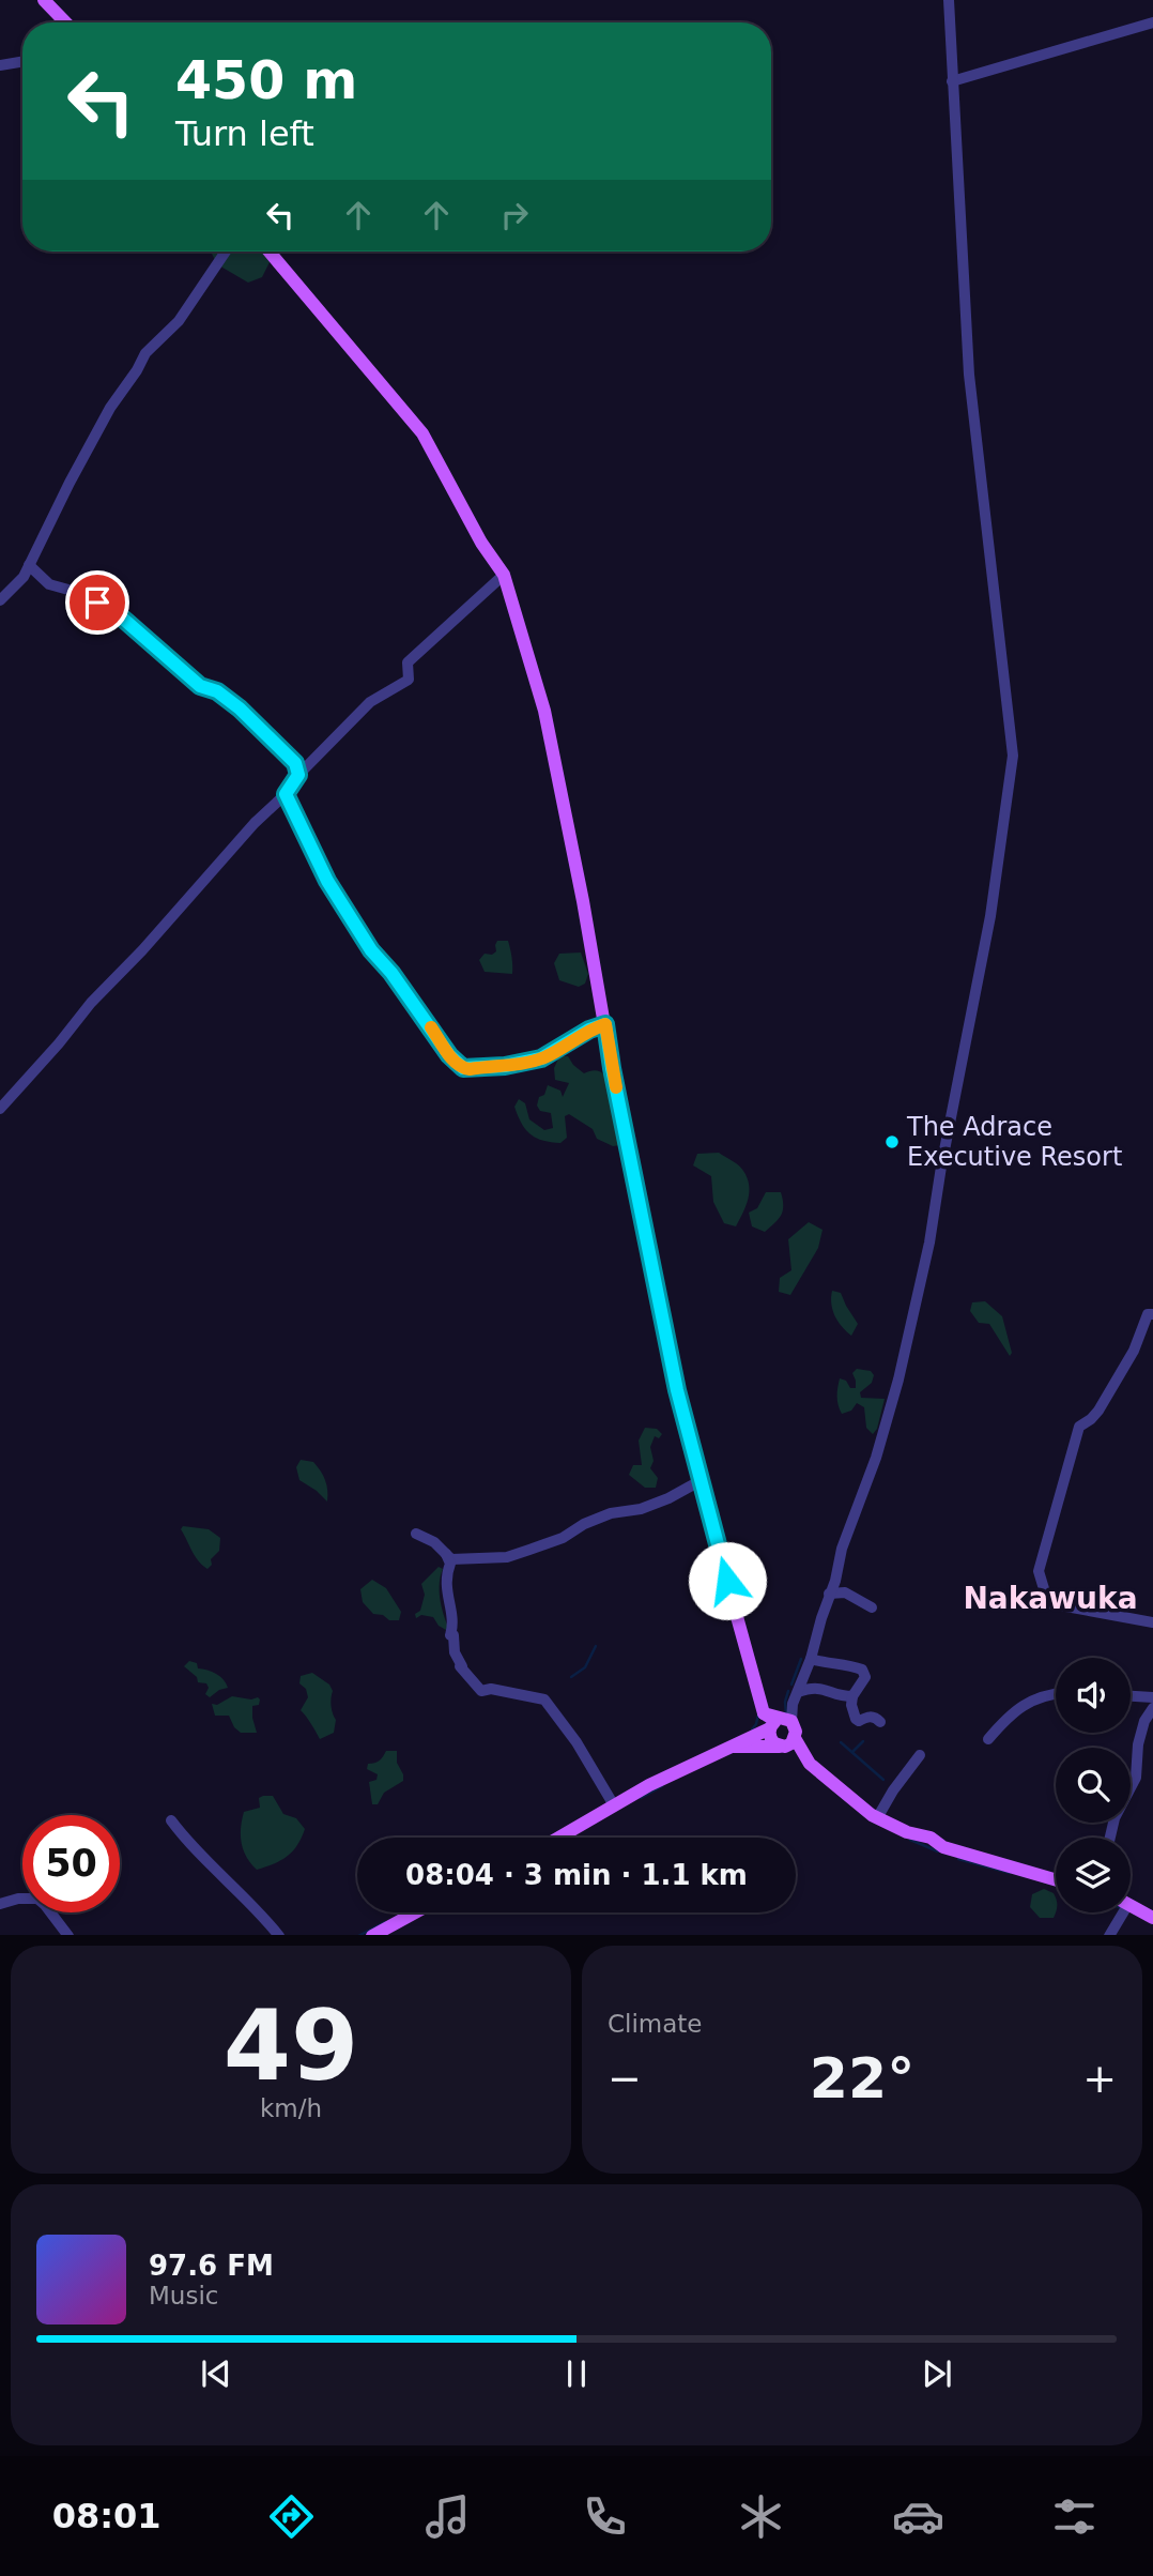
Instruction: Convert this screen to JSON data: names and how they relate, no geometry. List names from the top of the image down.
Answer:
{
  "districts": ["Nakawuka"],
  "places": ["The Adrace Executive Resort"],
  "page": {
    "turn": ["450 m", "Turn left"],
    "limit": "50",
    "trip": "08:04 · 3 min · 1.1 km",
    "tile": [
      ["49", "km/h"],
      "Climate"
    ],
    "heat": ["−", "22°", "+"],
    "song": ["97.6 FM", "Music"],
    "tabs": "08:01"
  }
}
